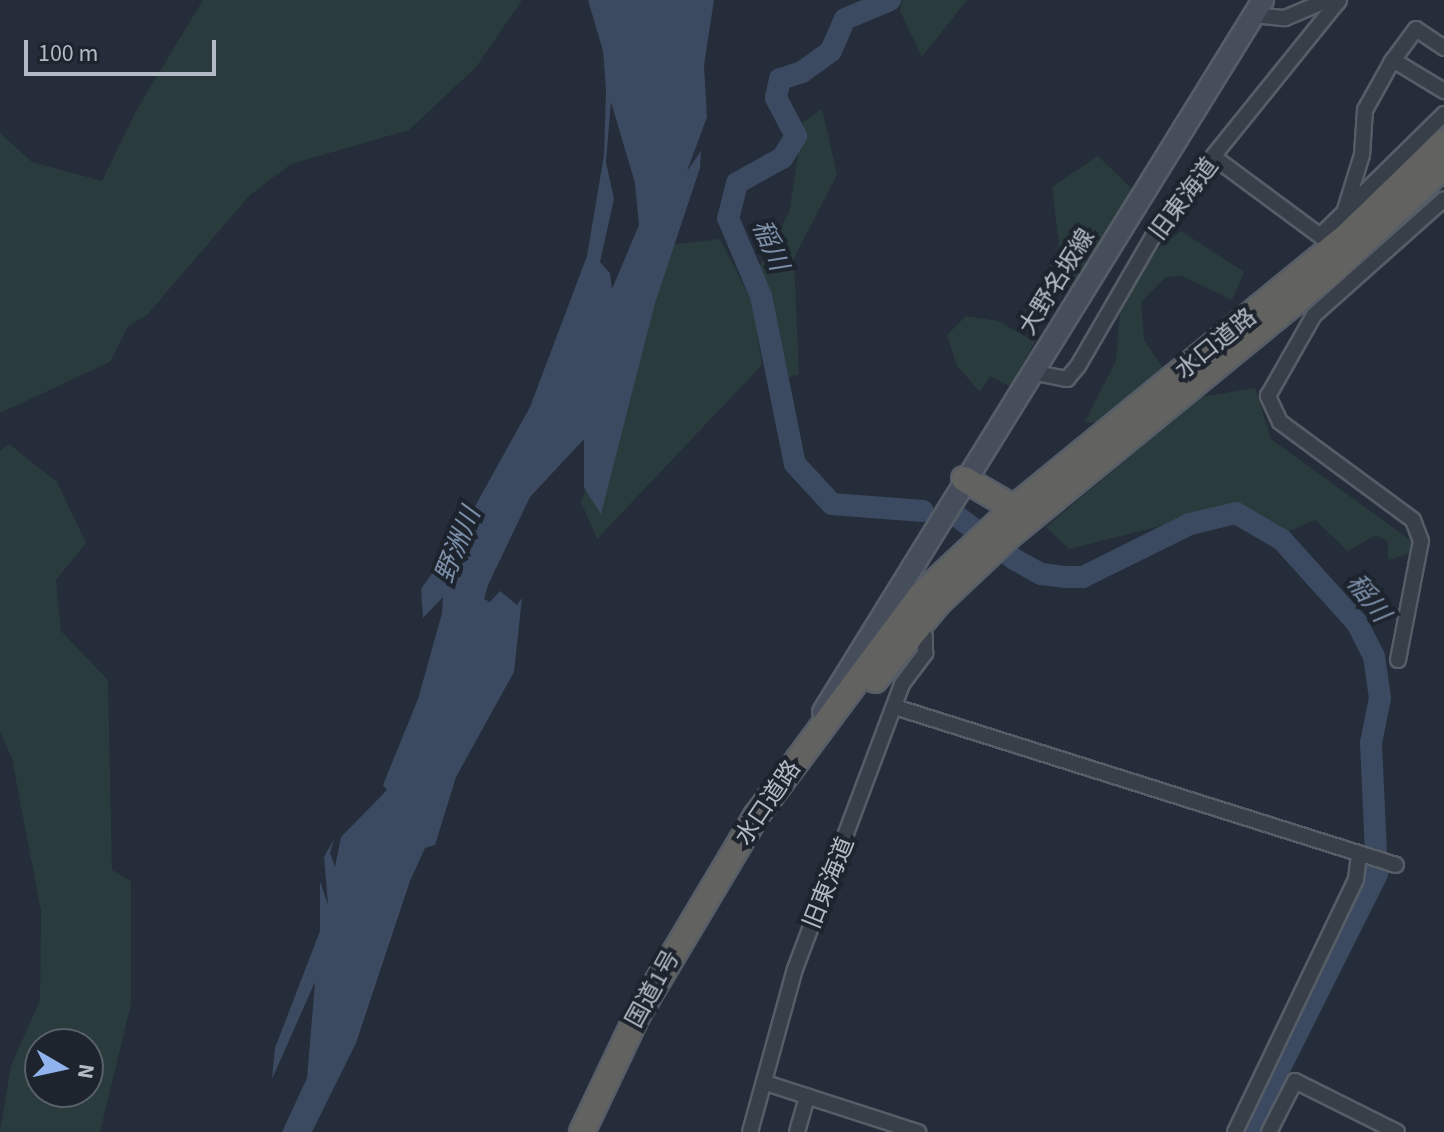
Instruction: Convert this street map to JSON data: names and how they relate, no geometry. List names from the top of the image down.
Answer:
{
  "streets": {
    "highway": ["水口道路", "国道1号"],
    "main road": ["大野名坂線"],
    "street": ["旧東海道"]
  },
  "crossings": [
    ["旧東海道", "大野名坂線"],
    ["旧東海道", "水口道路"],
    ["大野名坂線", "水口道路"],
    ["水口道路", "国道1号"]
  ],
  "water": ["稲川", "野洲川"],
  "scale_bar": "100 m",
  "north": "right"
}
